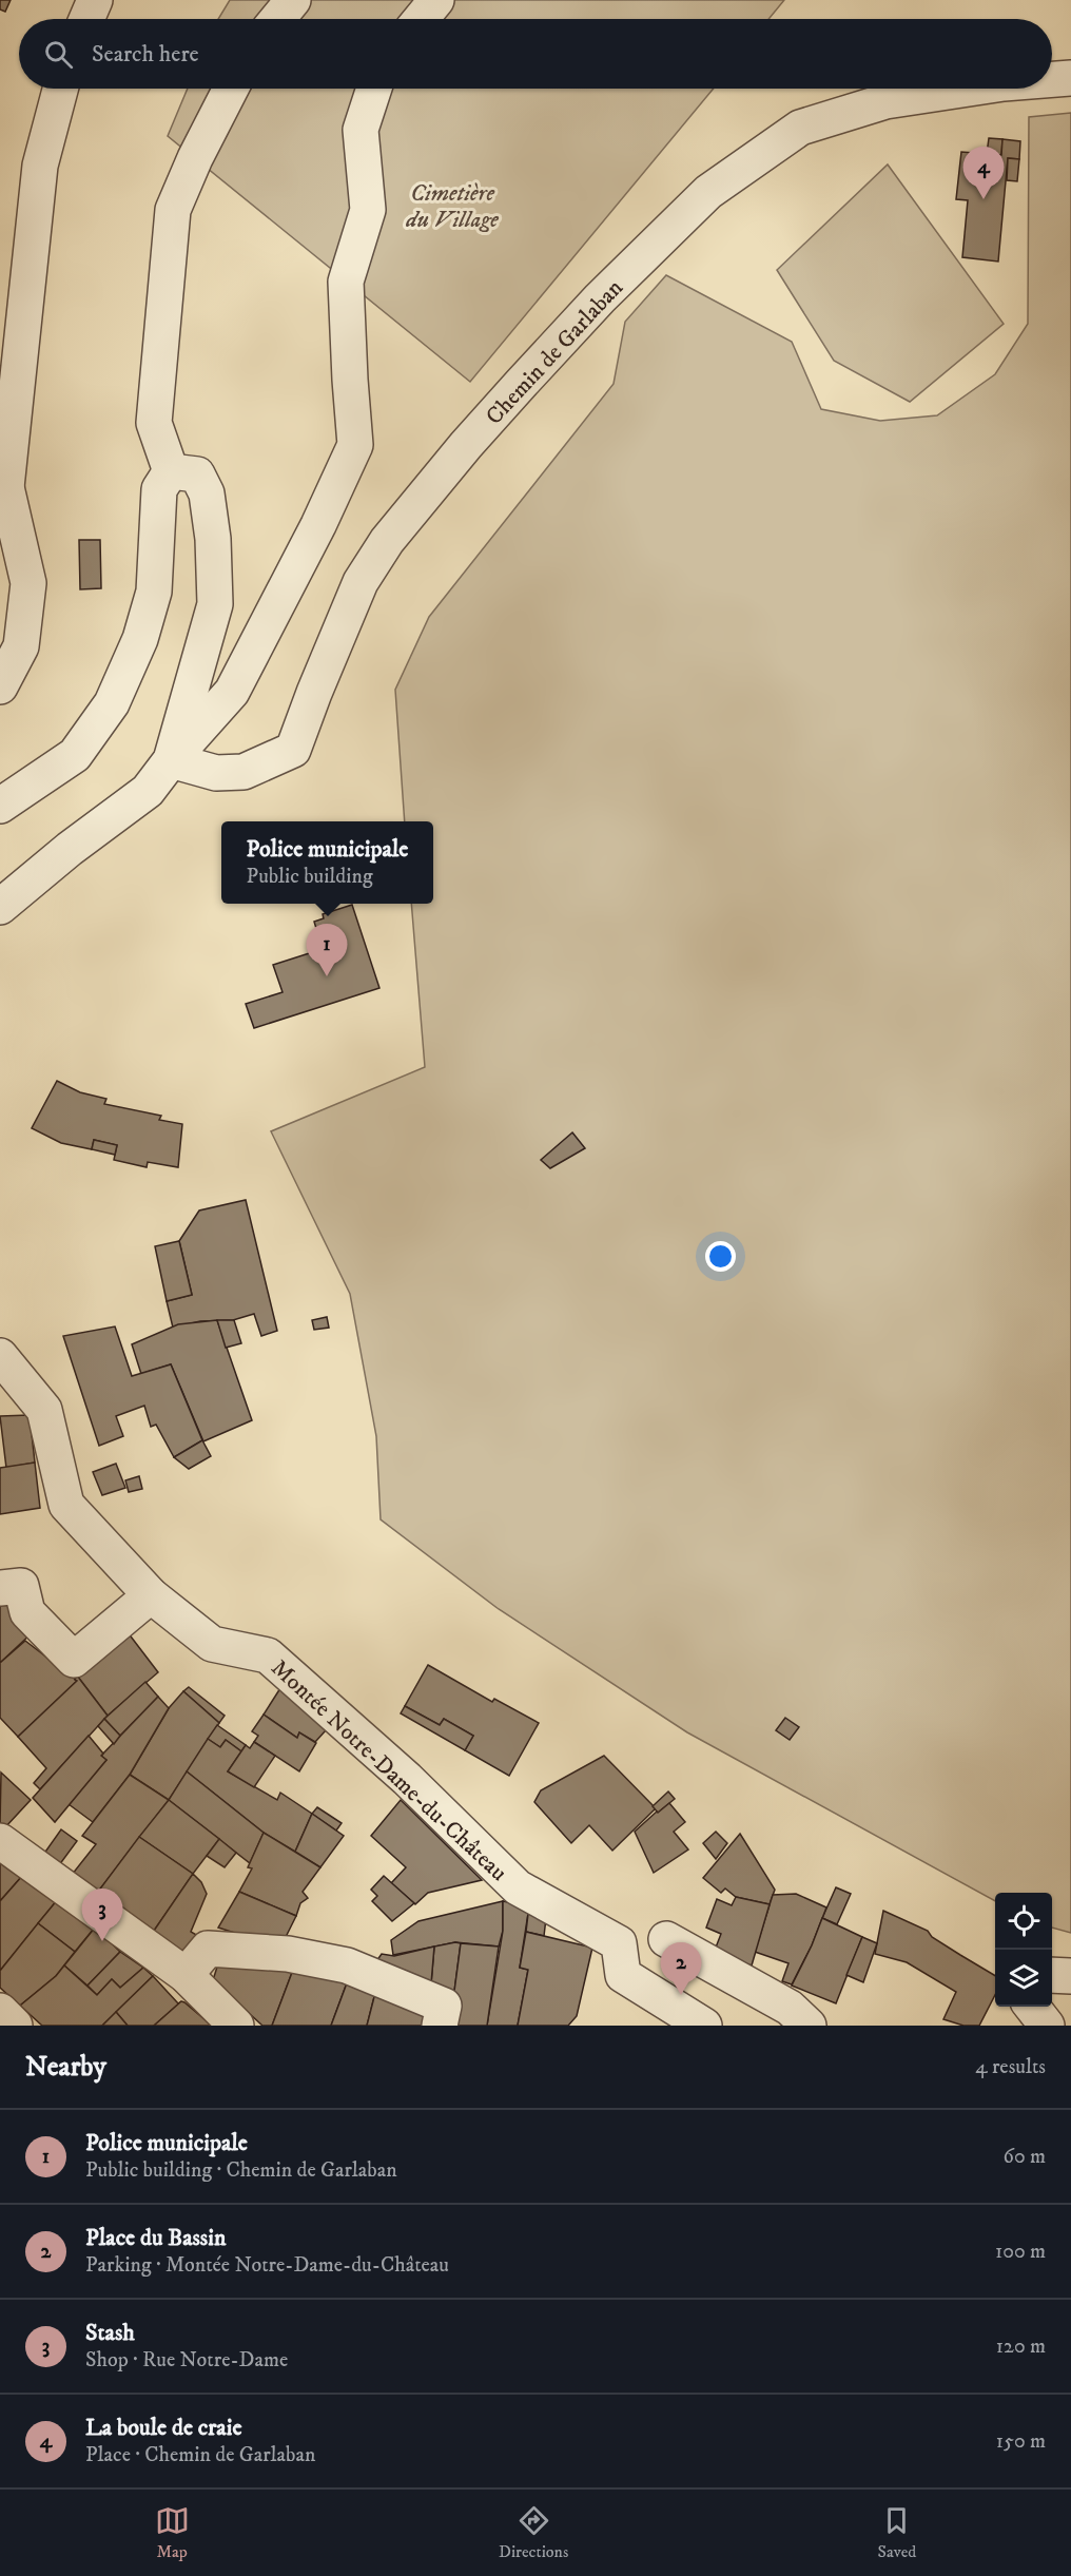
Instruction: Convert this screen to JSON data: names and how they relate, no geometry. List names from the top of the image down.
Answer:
{
  "streets": {
    "street": ["Chemin de Garlaban", "Montée Notre-Dame-du-Château"]
  },
  "parks": ["Cimetière du Village"],
  "page": {
    "search": "Search here",
    "pins": [
      "4",
      "1",
      "3",
      "2"
    ],
    "popup": ["Police municipale", "Public building"],
    "heading": ["Nearby", "4 results"],
    "list": [
      {
        "mark": "1",
        "name": "Police municipale",
        "note": "Public building · Chemin de Garlaban",
        "value": "60 m"
      },
      {
        "mark": "2",
        "name": "Place du Bassin",
        "note": "Parking · Montée Notre-Dame-du-Château",
        "value": "100 m"
      },
      {
        "mark": "3",
        "name": "Stash",
        "note": "Shop · Rue Notre-Dame",
        "value": "120 m"
      },
      {
        "mark": "4",
        "name": "La boule de craie",
        "note": "Place · Chemin de Garlaban",
        "value": "150 m"
      }
    ],
    "nav": ["Map", "Directions", "Saved"]
  }
}
